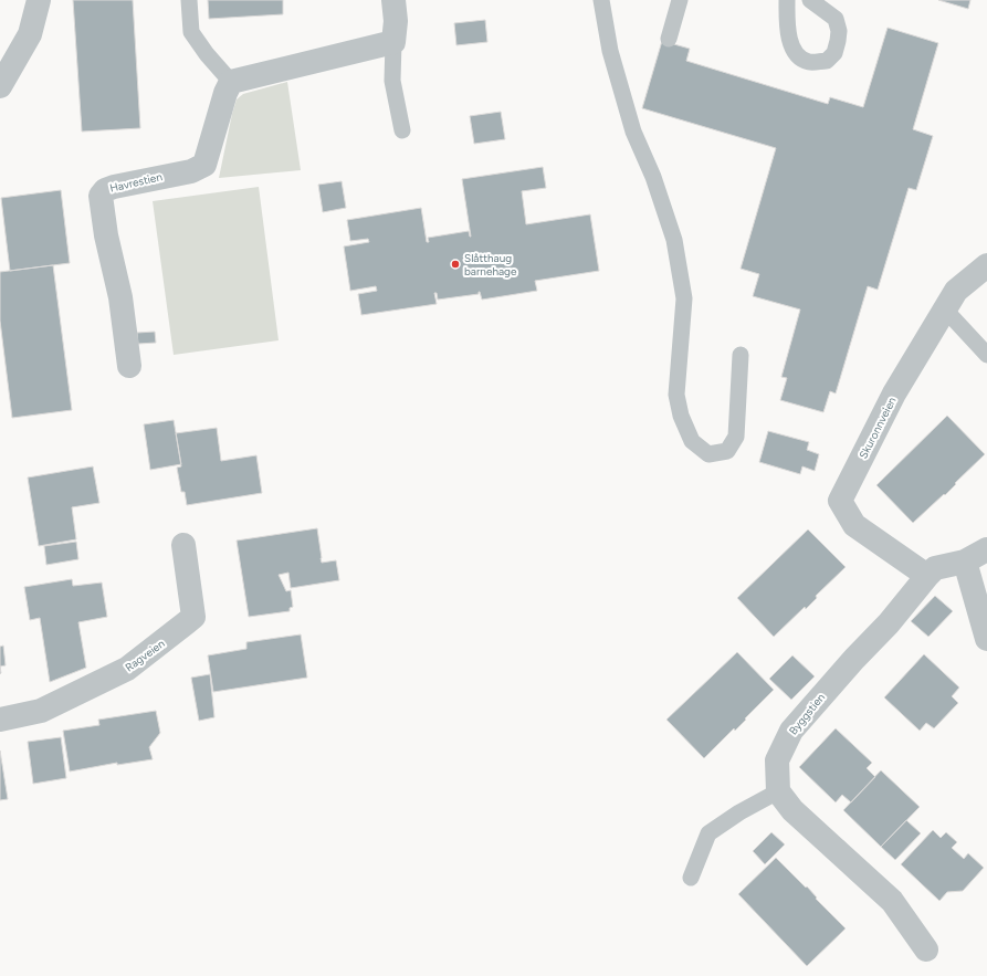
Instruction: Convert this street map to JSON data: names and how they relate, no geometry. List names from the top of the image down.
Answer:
{
  "streets": {
    "street": [
      "Havrestien",
      "Skuronnveien",
      "Ragveien",
      "Byggstien"
    ]
  },
  "crossings": [
    ["Skuronnveien", "Byggstien"]
  ],
  "places": ["Slåtthaug barnehage"]
}
